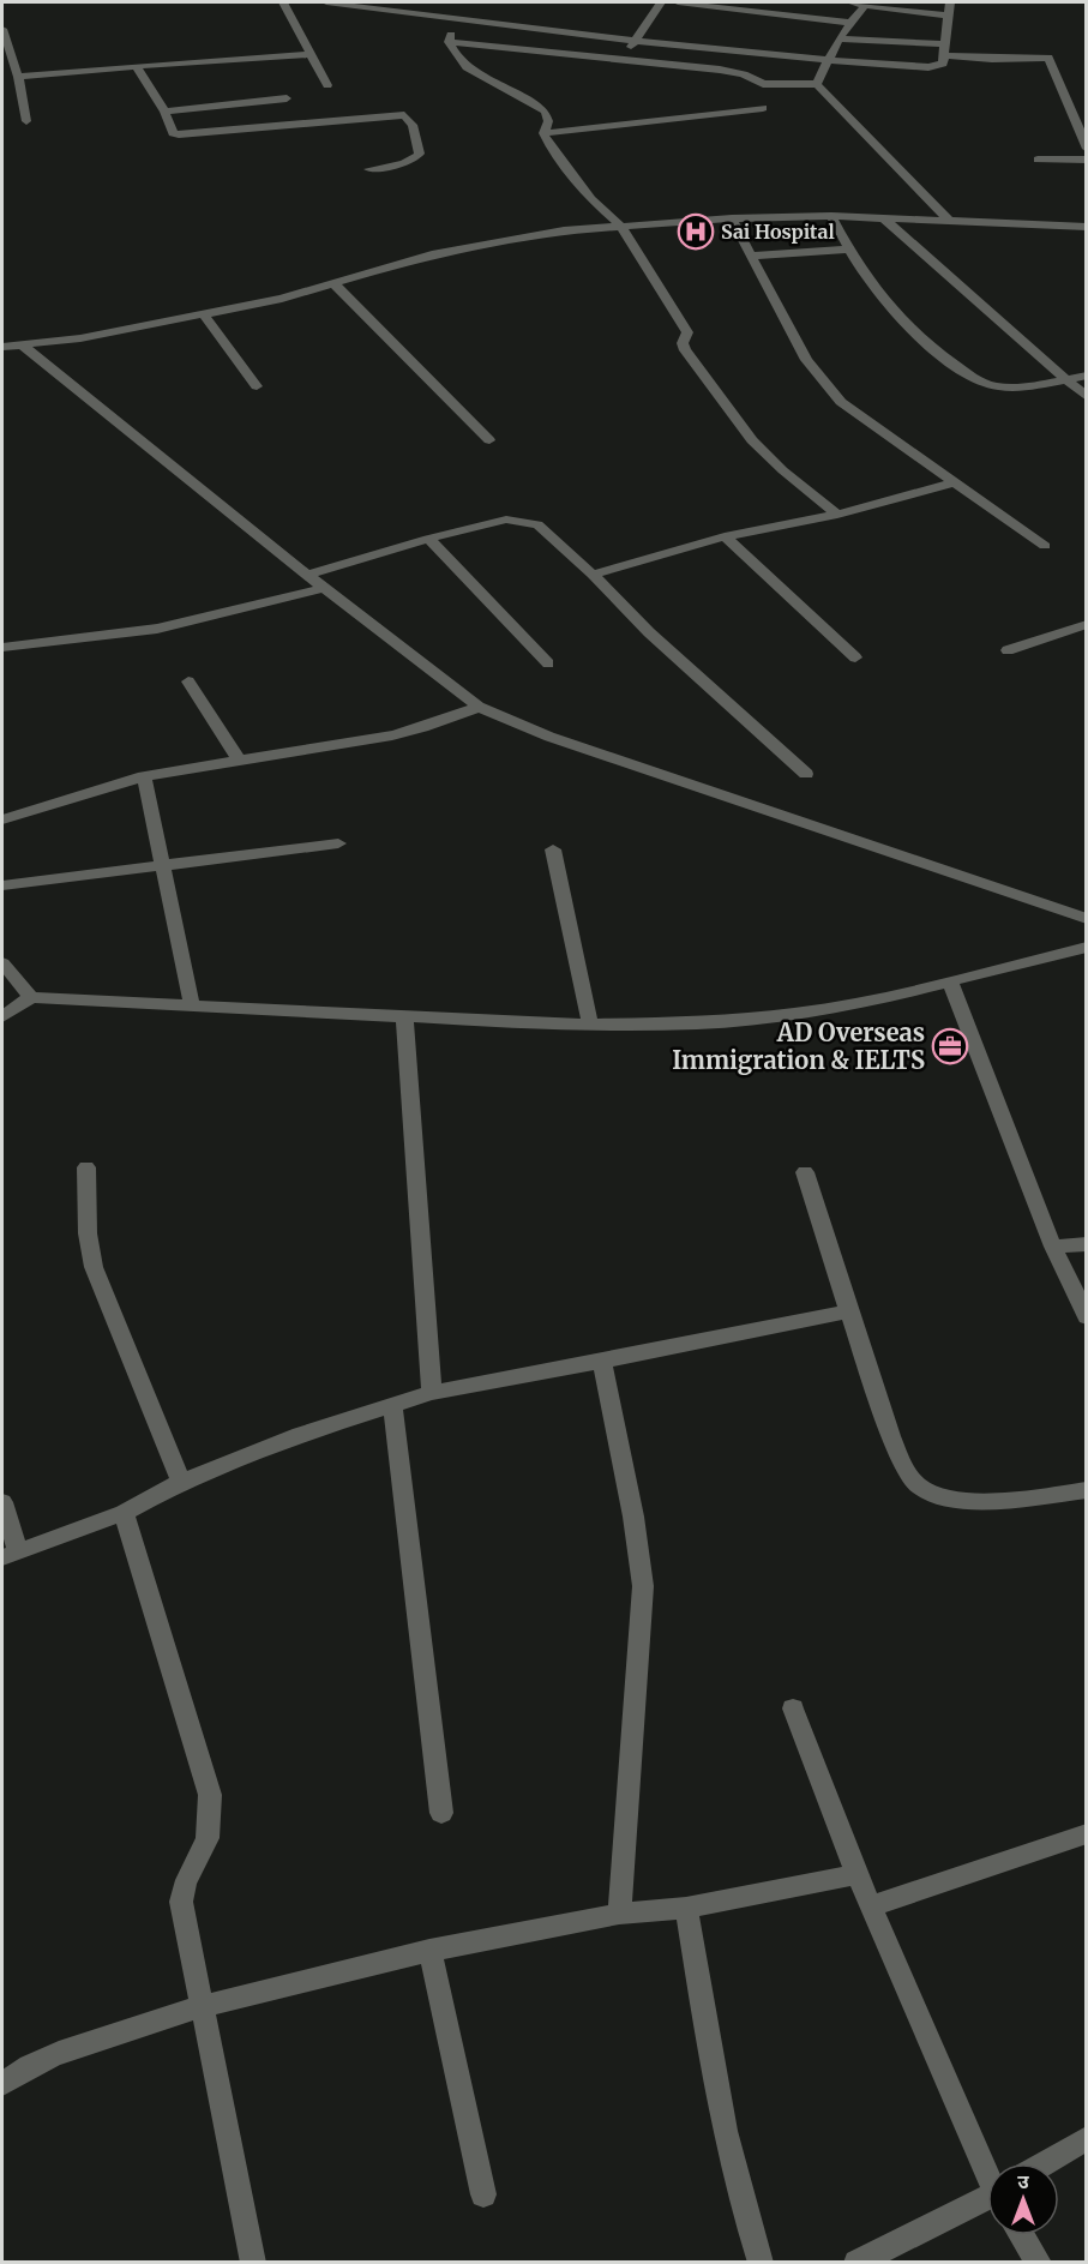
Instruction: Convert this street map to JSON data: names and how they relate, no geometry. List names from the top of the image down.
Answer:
{
  "places": {
    "hospital": ["Sai Hospital"],
    "office": ["AD Overseas Immigration & IELTS"]
  },
  "north": "top"
}
